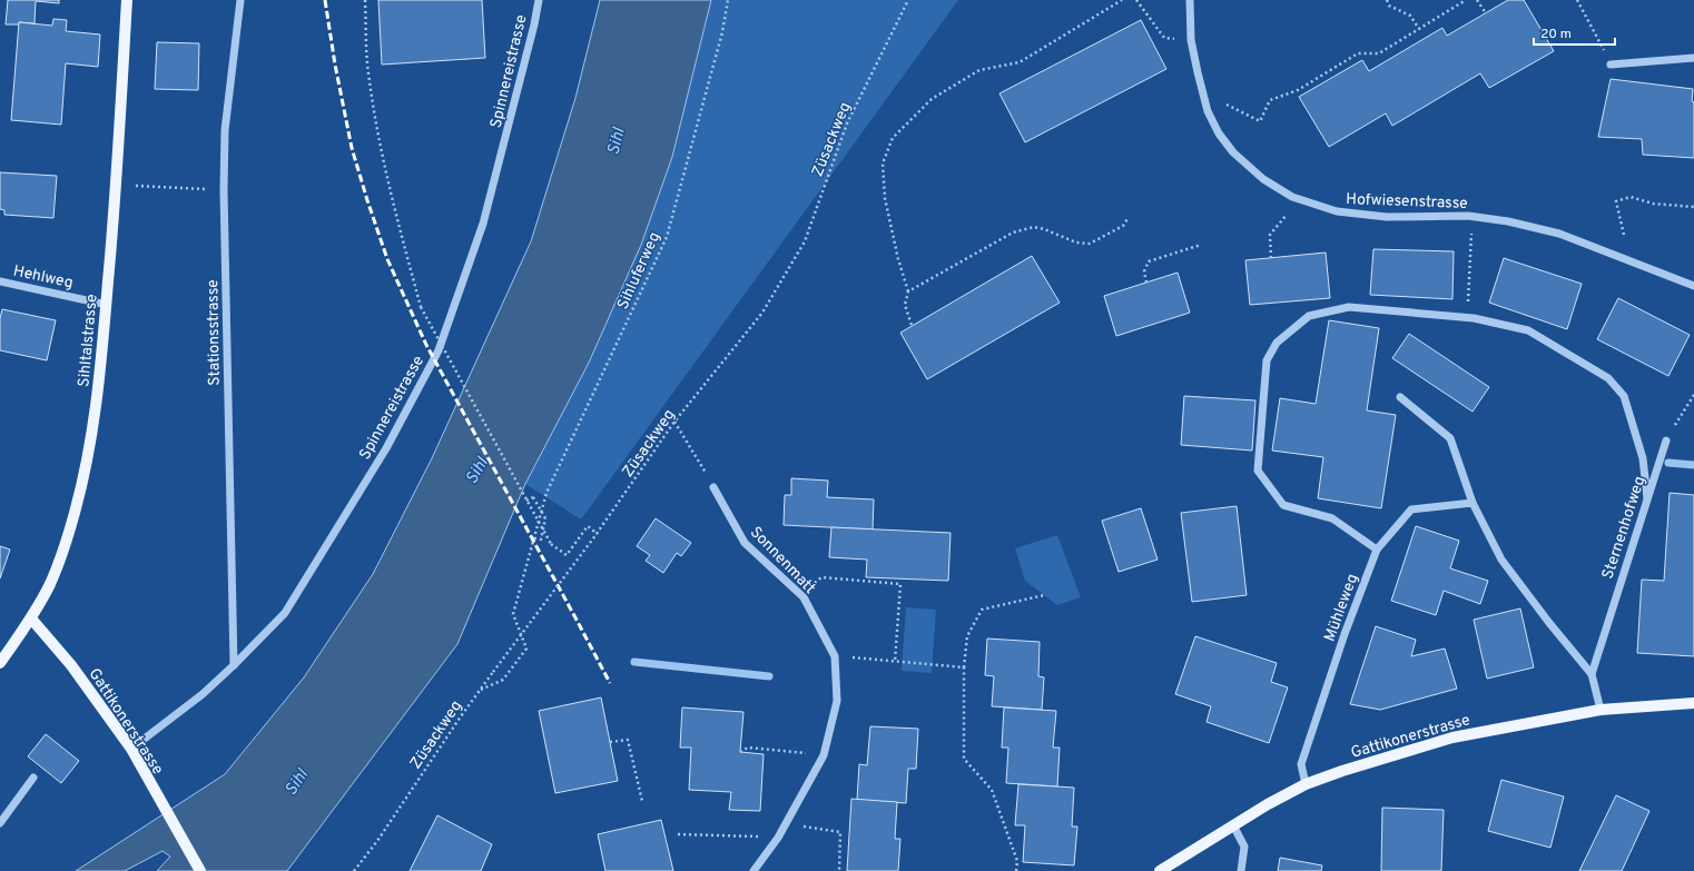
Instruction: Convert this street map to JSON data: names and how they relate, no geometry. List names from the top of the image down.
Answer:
{
  "streets": {
    "main road": ["Sihltalstrasse", "Gattikonerstrasse"],
    "street": [
      "Spinnereistrasse",
      "Hofwiesenstrasse",
      "Hehlweg",
      "Stationsstrasse",
      "Sternenhofweg",
      "Sonnenmatt",
      "Mühleweg"
    ],
    "path": ["Züsackweg", "Sihluferweg"]
  },
  "crossings": [
    ["Spinnereistrasse", "Stationsstrasse"],
    ["Spinnereistrasse", "Gattikonerstrasse"],
    ["Züsackweg", "Sihluferweg"],
    ["Hehlweg", "Sihltalstrasse"],
    ["Sihltalstrasse", "Gattikonerstrasse"],
    ["Mühleweg", "Gattikonerstrasse"]
  ],
  "water": ["Sihl"],
  "scale_bar": "20 m"
}
